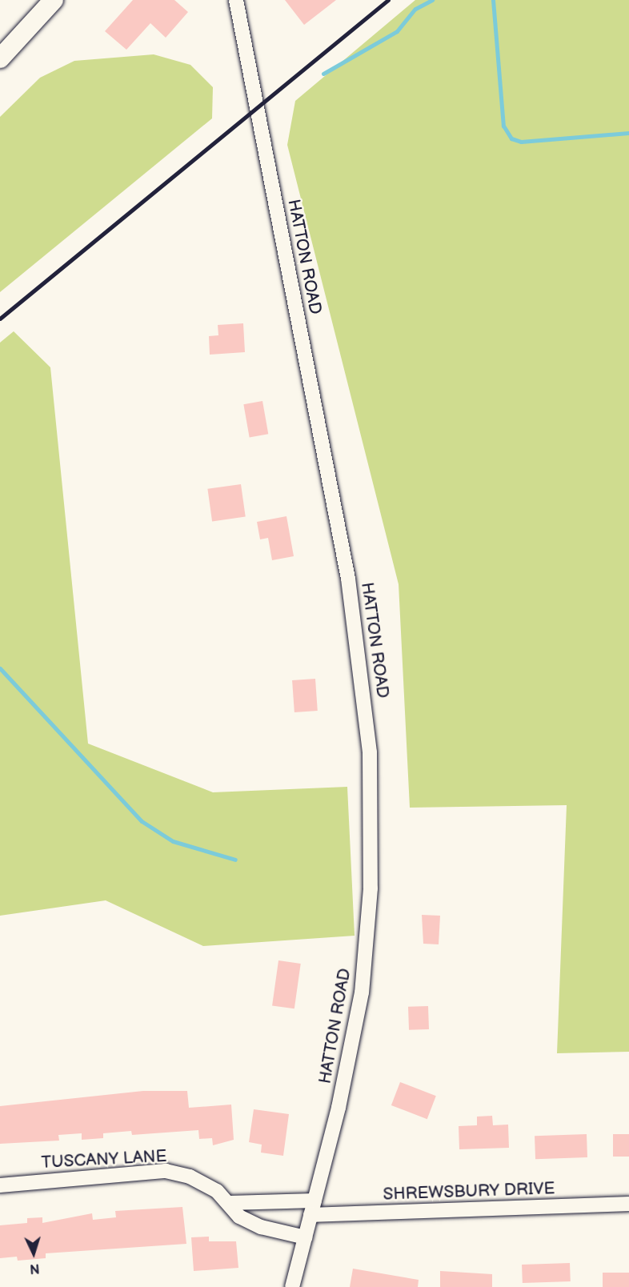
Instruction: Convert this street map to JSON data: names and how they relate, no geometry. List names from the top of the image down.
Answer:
{
  "streets": {
    "street": ["HATTON ROAD", "TUSCANY LANE", "SHREWSBURY DRIVE"]
  },
  "crossings": [
    ["HATTON ROAD", "TUSCANY LANE"],
    ["HATTON ROAD", "SHREWSBURY DRIVE"]
  ],
  "north": "bottom"
}
